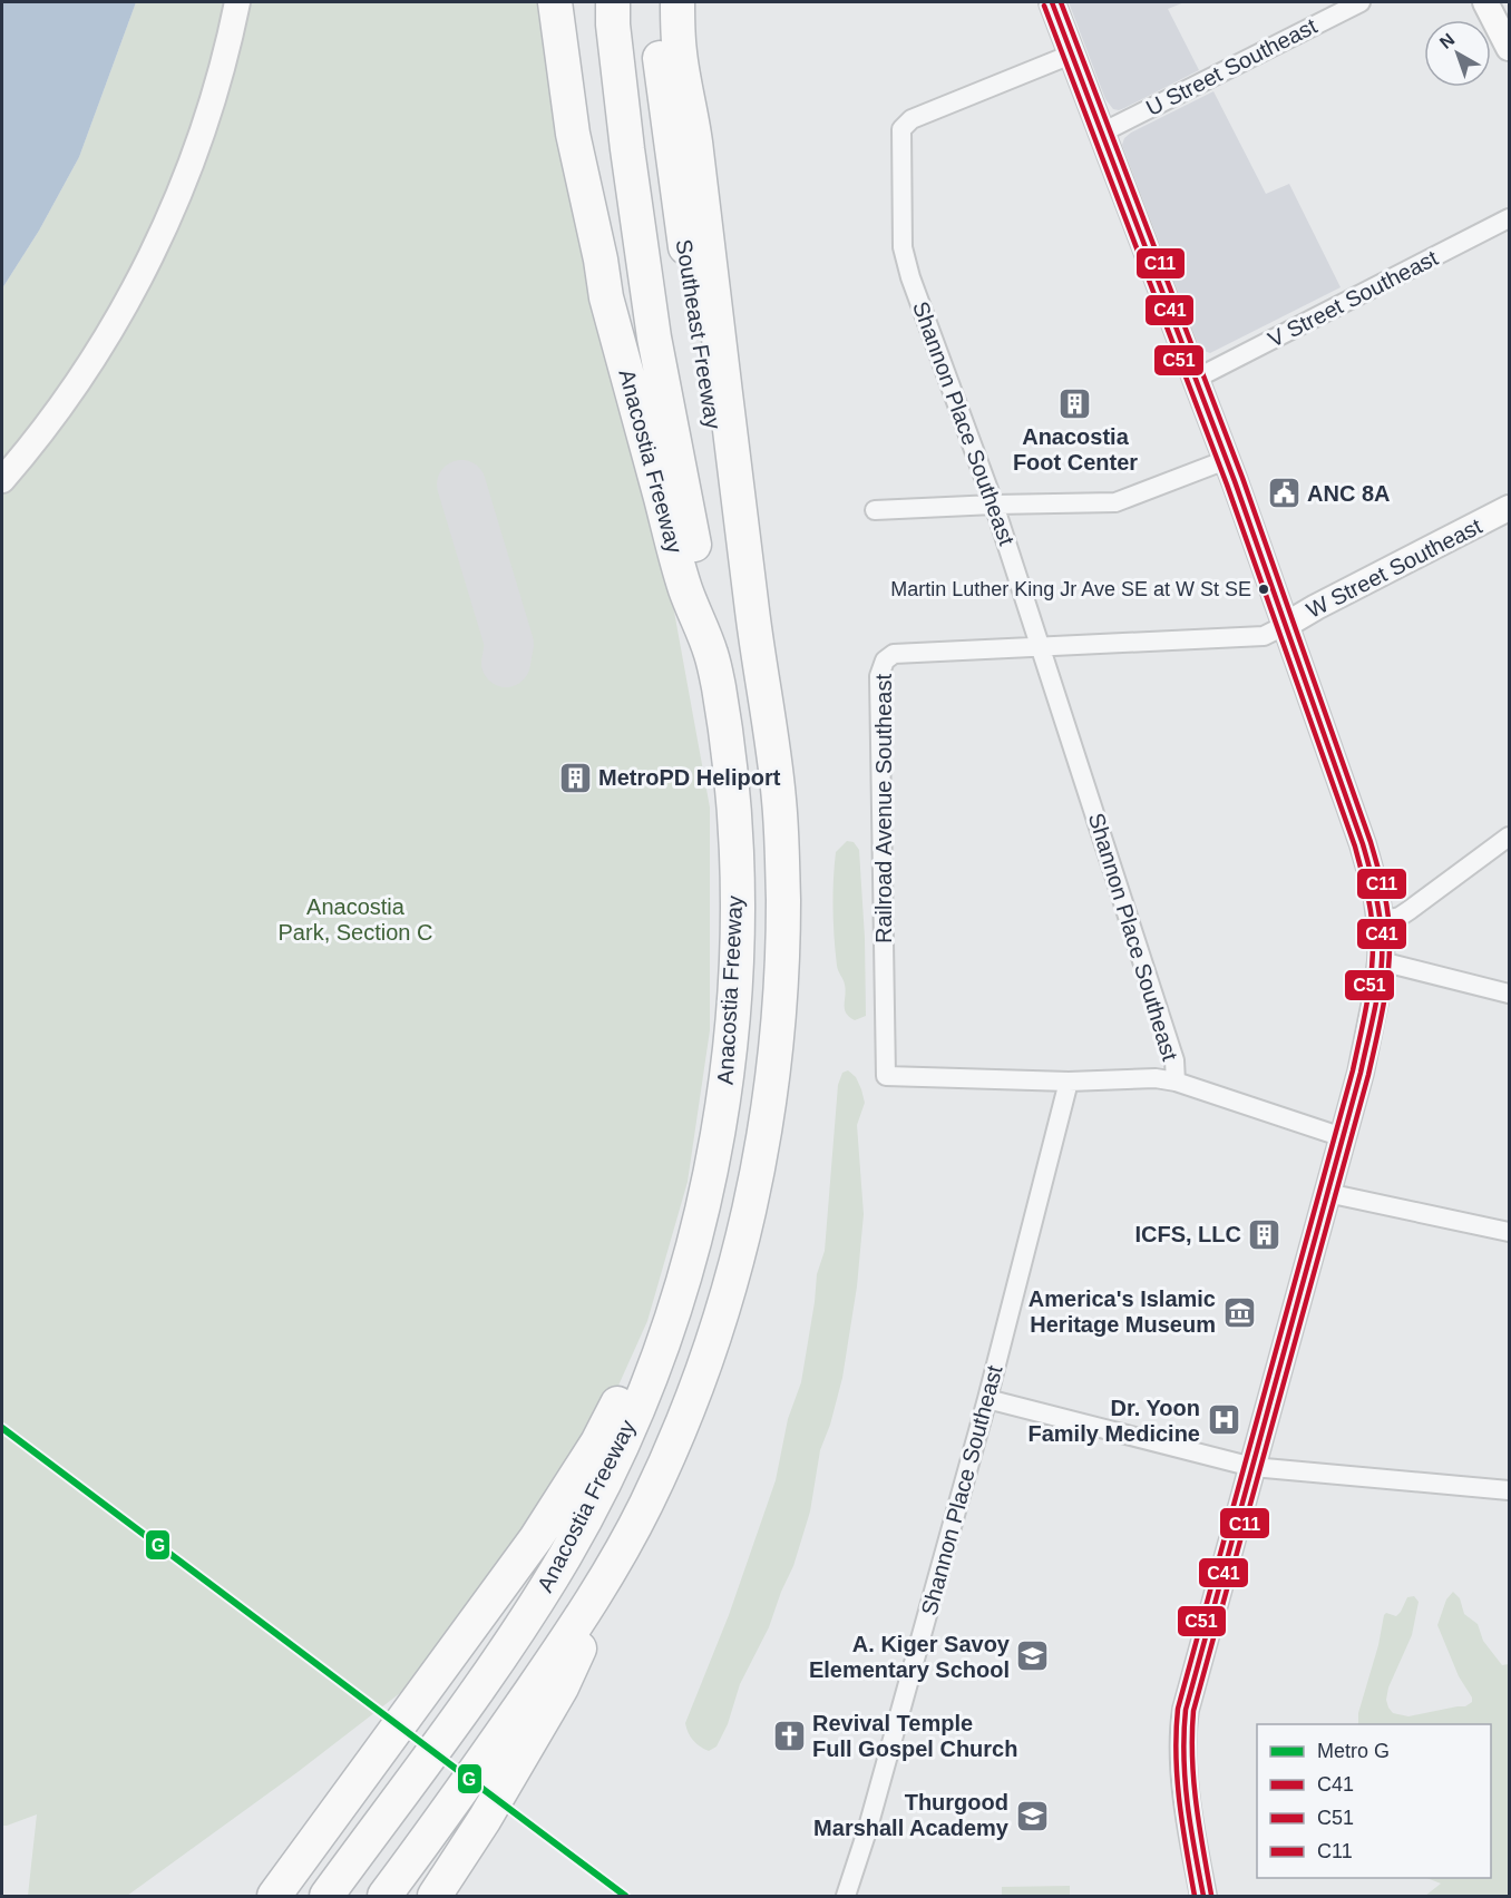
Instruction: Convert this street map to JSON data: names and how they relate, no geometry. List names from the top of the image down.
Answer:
{
  "streets": {
    "highway": ["Southeast Freeway", "Anacostia Freeway"],
    "main road": ["W Street Southeast"],
    "street": [
      "U Street Southeast",
      "V Street Southeast",
      "Shannon Place Southeast",
      "Railroad Avenue Southeast"
    ]
  },
  "crossings": [
    ["Southeast Freeway", "Anacostia Freeway"],
    ["Shannon Place Southeast", "W Street Southeast"],
    ["Shannon Place Southeast", "Railroad Avenue Southeast"],
    ["W Street Southeast", "Railroad Avenue Southeast"]
  ],
  "parks": ["Anacostia Park, Section C"],
  "places": {
    "building": ["Anacostia Foot Center", "MetroPD Heliport", "ICFS, LLC"],
    "public building": ["ANC 8A"],
    "other": ["Martin Luther King Jr Ave SE at W St SE"],
    "museum": ["America's Islamic Heritage Museum"],
    "hospital": ["Dr. Yoon Family Medicine"],
    "school or university": ["A. Kiger Savoy Elementary School", "Thurgood Marshall Academy"],
    "church": ["Revival Temple Full Gospel Church"]
  },
  "lines": [
    "transit line C41",
    "transit line C11",
    "transit line C51",
    "metro line G"
  ],
  "legend": [
    "Metro G",
    "C41",
    "C51",
    "C11"
  ],
  "north": "top left"
}
